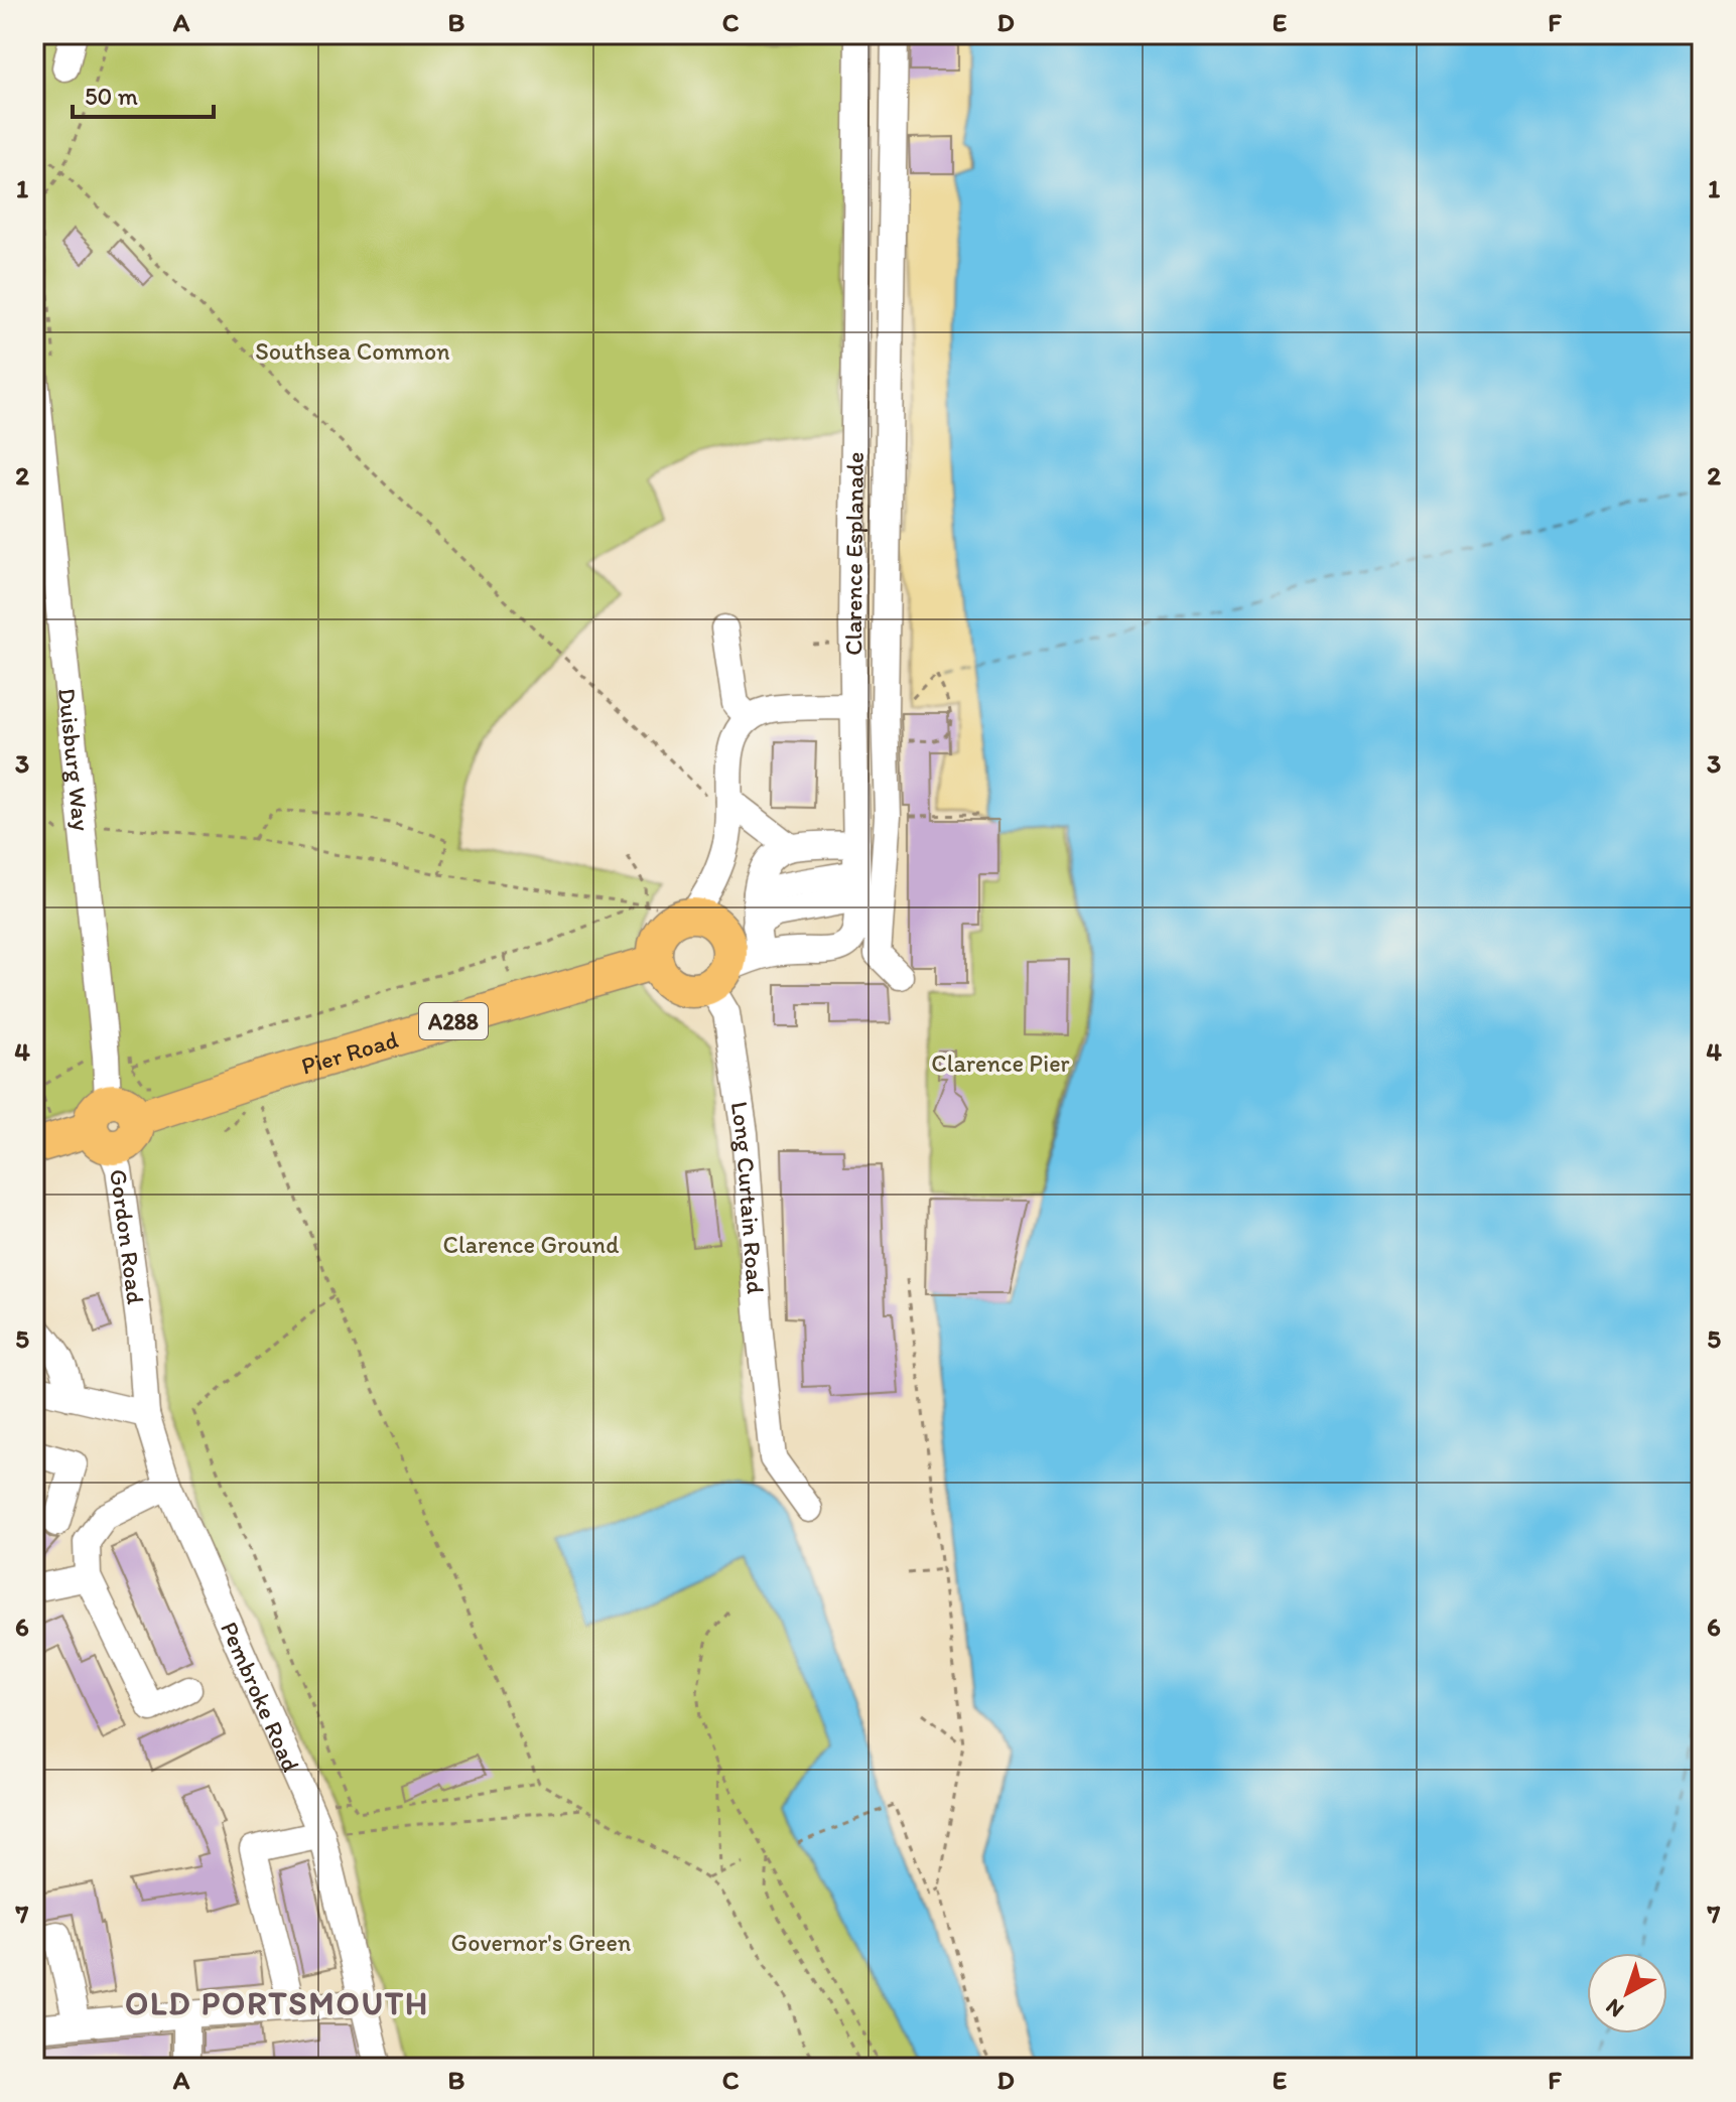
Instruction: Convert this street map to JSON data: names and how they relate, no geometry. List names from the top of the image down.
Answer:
{
  "streets": {
    "main road": ["A288", "Pier Road"],
    "street": [
      "Clarence Esplanade",
      "Duisburg Way",
      "Long Curtain Road",
      "Gordon Road",
      "Pembroke Road"
    ]
  },
  "crossings": [
    ["Clarence Esplanade", "Pier Road"],
    ["Clarence Esplanade", "Long Curtain Road"],
    ["Duisburg Way", "Pier Road"],
    ["Duisburg Way", "Gordon Road"],
    ["Pier Road", "Long Curtain Road"],
    ["Pier Road", "Gordon Road"],
    ["Gordon Road", "Pembroke Road"]
  ],
  "districts": ["OLD PORTSMOUTH"],
  "parks": [
    "Southsea Common",
    "Clarence Pier",
    "Clarence Ground",
    "Governor's Green"
  ],
  "scale_bar": "50 m",
  "north": "bottom left",
  "grid": {
    "columns": [
      "A",
      "B",
      "C",
      "D",
      "E",
      "F"
    ],
    "rows": [
      "1",
      "2",
      "3",
      "4",
      "5",
      "6",
      "7"
    ]
  }
}
